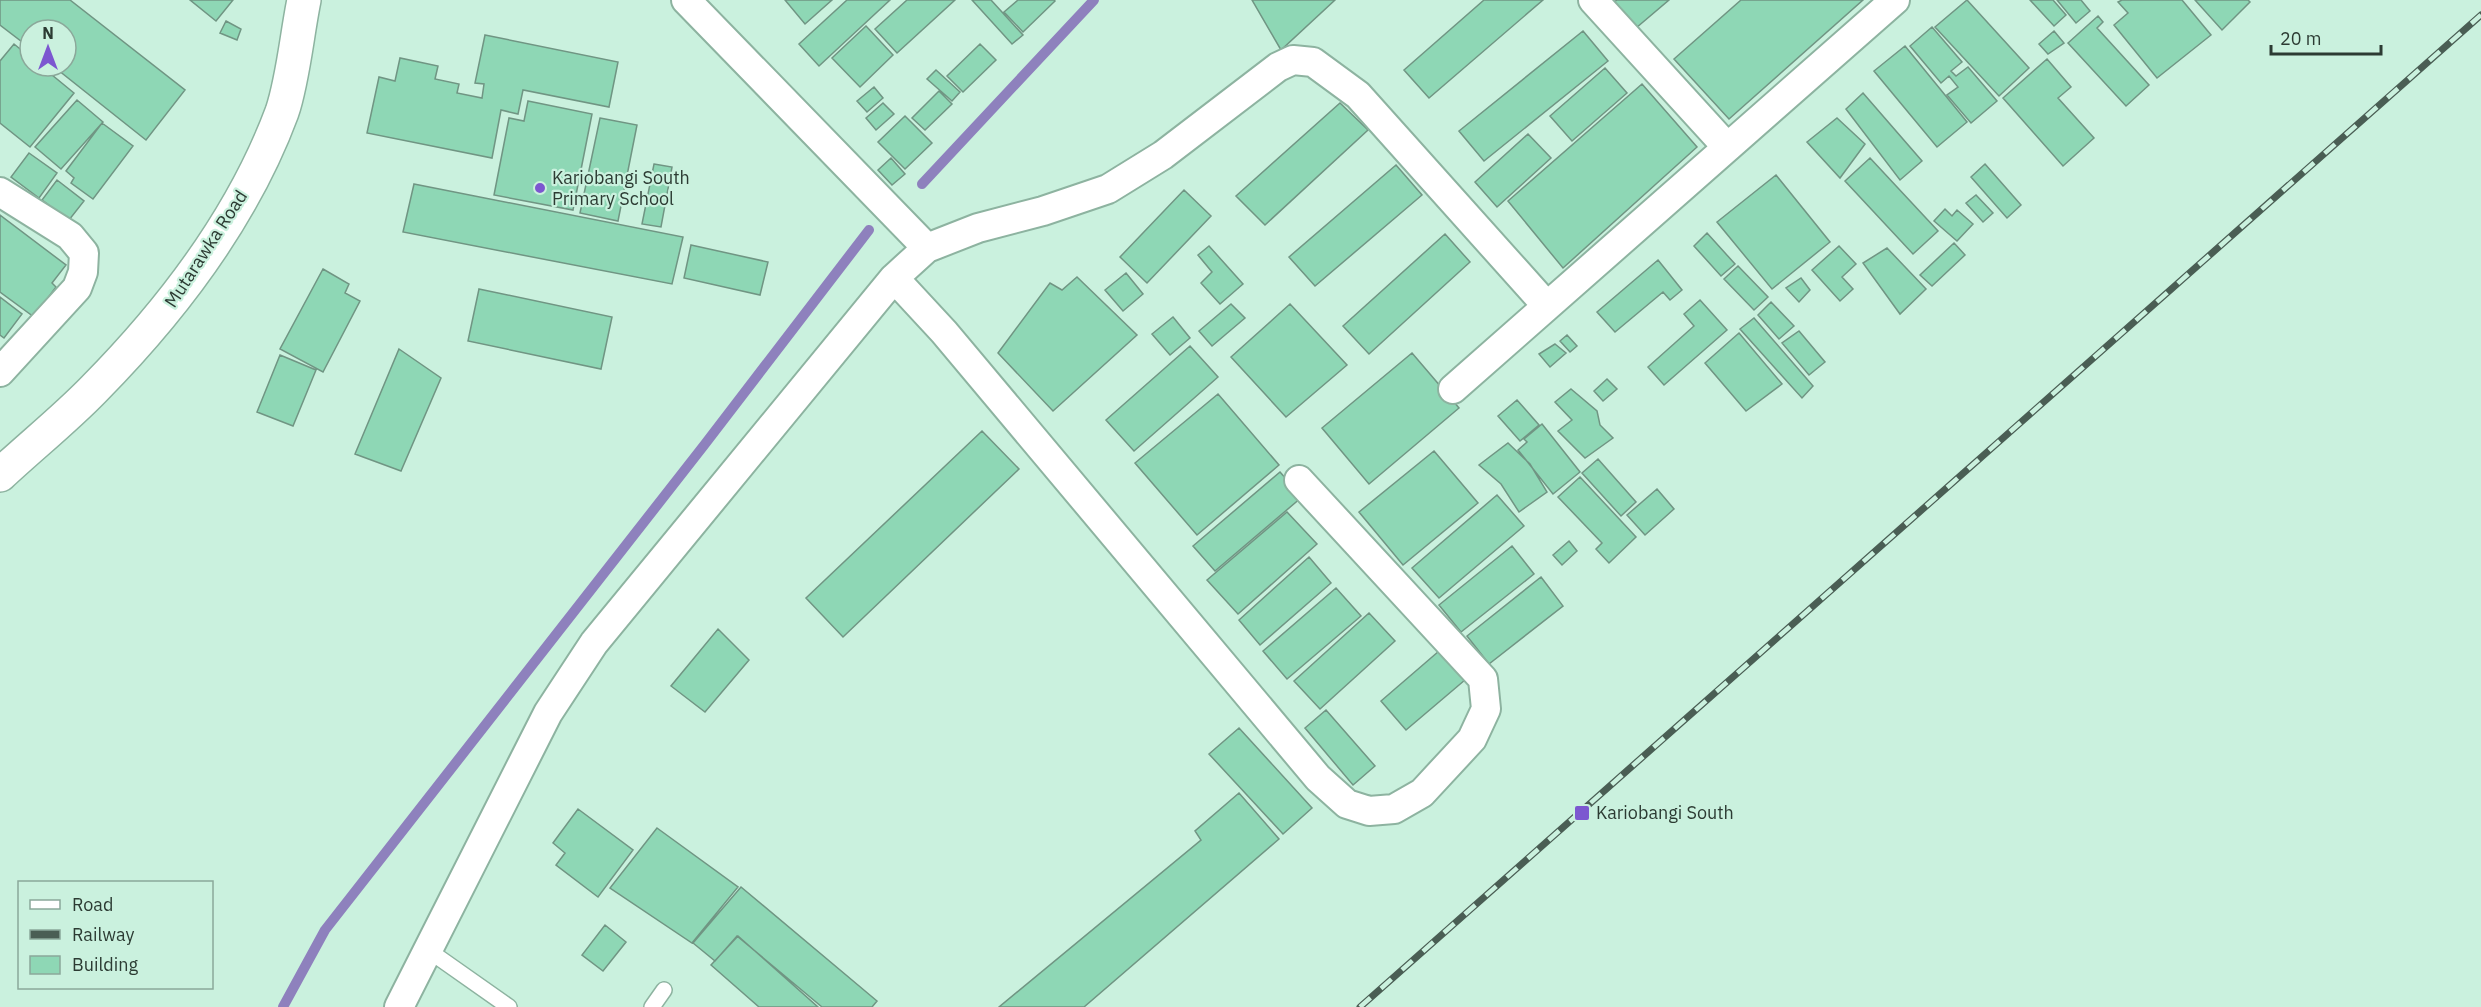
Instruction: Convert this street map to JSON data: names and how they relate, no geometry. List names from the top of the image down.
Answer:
{
  "streets": {
    "street": ["Mutarawka Road"]
  },
  "places": {
    "other": ["Kariobangi South Primary School"],
    "transit": ["Kariobangi South"]
  },
  "legend": ["Road", "Railway", "Building"],
  "scale_bar": "20 m",
  "north": "top"
}
